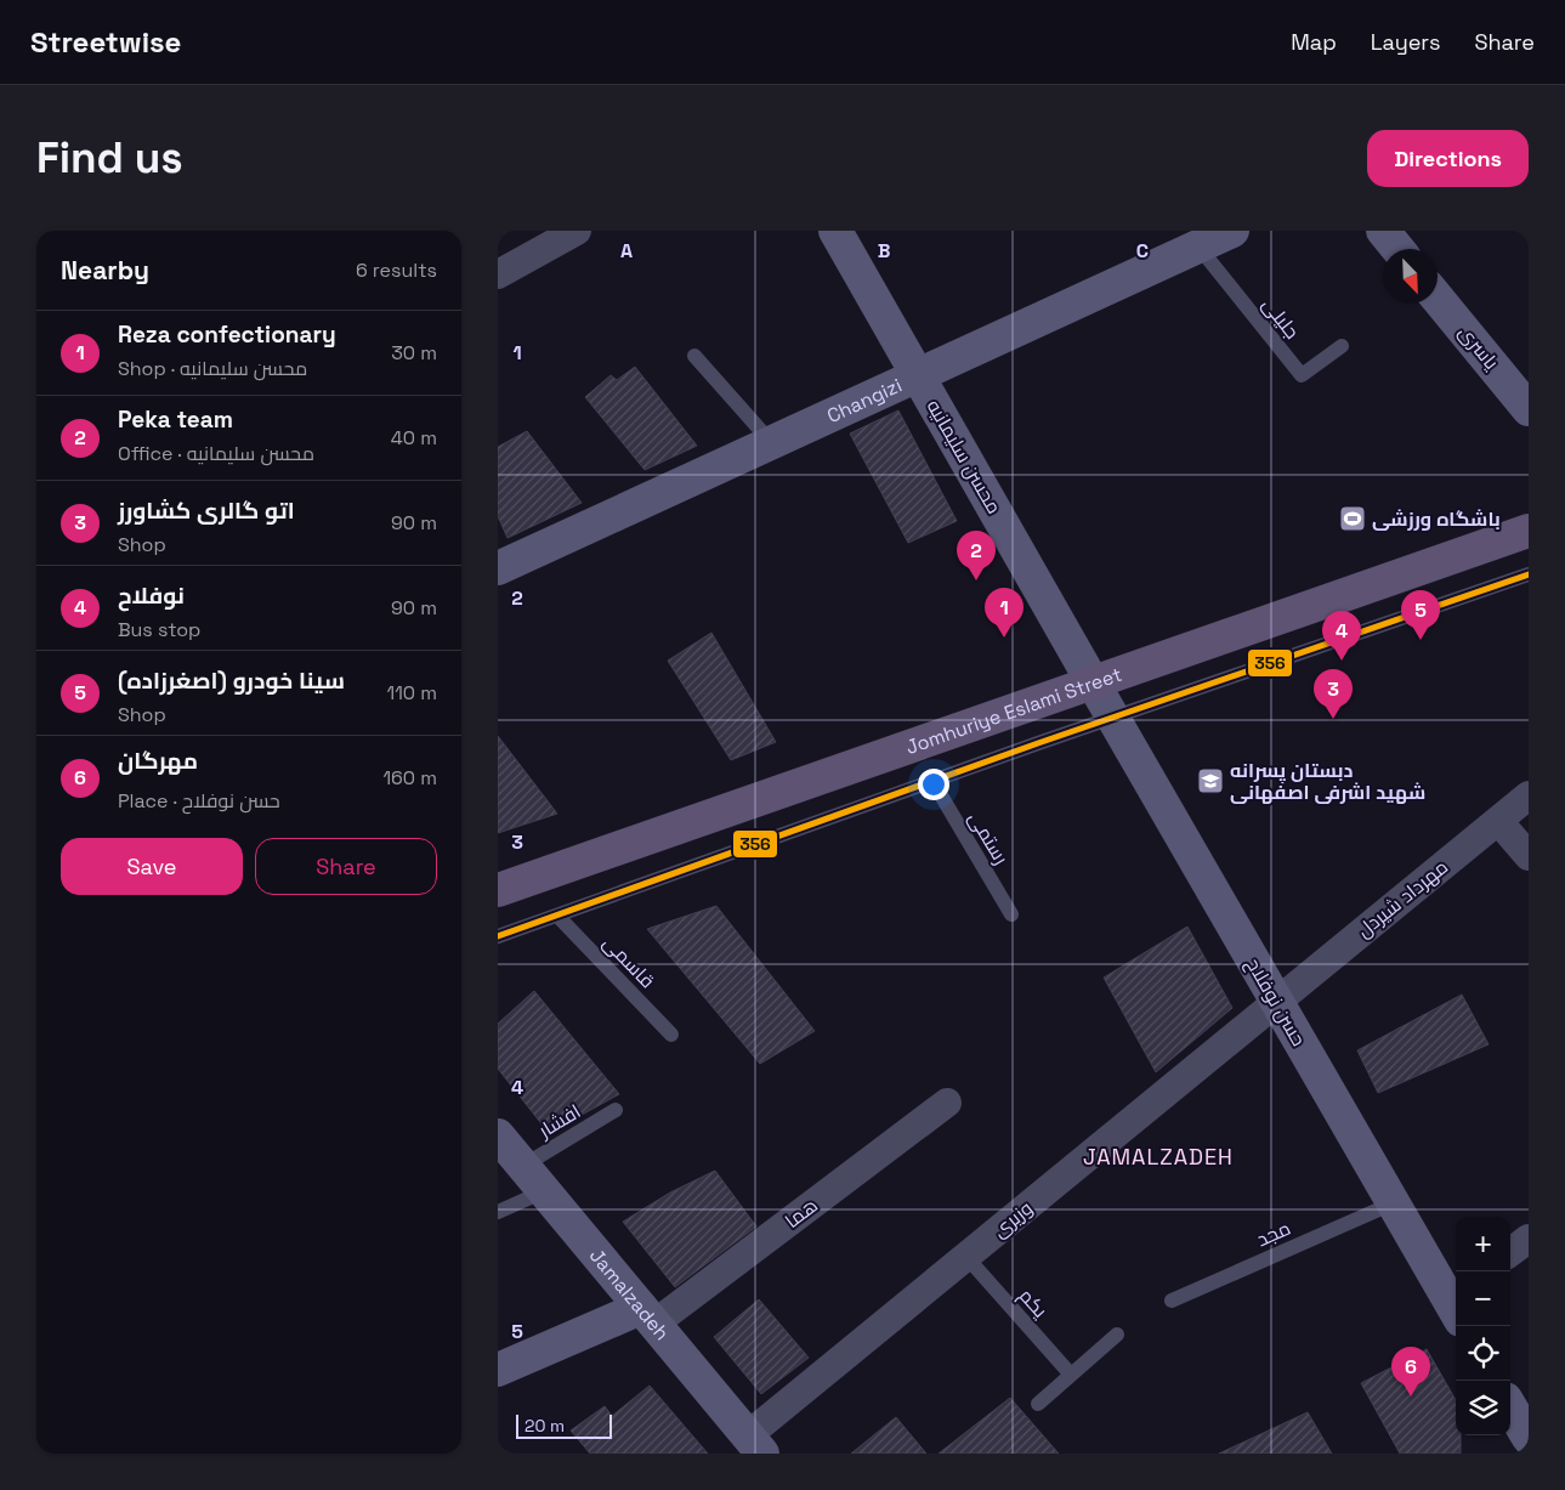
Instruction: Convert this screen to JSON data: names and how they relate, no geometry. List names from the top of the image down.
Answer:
{
  "streets": {
    "main road": ["Jomhuriye Eslami Street"],
    "street": [
      "یاسری",
      "Changizi",
      "محسن سلیمانیه",
      "مهرداد شیردل",
      "حسن نوفلاح",
      "هما",
      "وزیری",
      "Jamalzadeh"
    ],
    "lane": [
      "جلیلی",
      "رستمی",
      "قاسمی",
      "افشار",
      "مجد",
      "یکم"
    ]
  },
  "crossings": [
    ["جلیلی", "Changizi"],
    ["Changizi", "محسن سلیمانیه"],
    ["محسن سلیمانیه", "Jomhuriye Eslami Street"],
    ["محسن سلیمانیه", "حسن نوفلاح"],
    ["Jomhuriye Eslami Street", "حسن نوفلاح"],
    ["مهرداد شیردل", "حسن نوفلاح"],
    ["مهرداد شیردل", "وزیری"],
    ["حسن نوفلاح", "وزیری"],
    ["حسن نوفلاح", "مجد"],
    ["افشار", "Jamalzadeh"],
    ["هما", "Jamalzadeh"],
    ["وزیری", "Jamalzadeh"],
    ["وزیری", "یکم"]
  ],
  "districts": ["JAMALZADEH"],
  "places": {
    "sports": ["باشگاه ورزشی"],
    "school or university": ["دبستان پسرانه شهید اشرفی اصفهانی"]
  },
  "lines": ["transit line 356"],
  "scale_bar": "20 m",
  "north": "bottom right",
  "page": {
    "header": "Streetwise",
    "nav": ["Map", "Layers", "Share"],
    "buttons": [
      "Directions",
      ["Save", "Share"]
    ],
    "title": "Find us",
    "heading": ["Nearby", "6 results"],
    "list": [
      {
        "mark": "1",
        "name": "Reza confectionary",
        "note": "Shop · محسن سلیمانیه",
        "value": "30 m"
      },
      {
        "mark": "2",
        "name": "Peka team",
        "note": "Office · محسن سلیمانیه",
        "value": "40 m"
      },
      {
        "mark": "3",
        "name": "اتو گالری کشاورز",
        "note": "Shop",
        "value": "90 m"
      },
      {
        "mark": "4",
        "name": "نوفلاح",
        "note": "Bus stop",
        "value": "90 m"
      },
      {
        "mark": "5",
        "name": "سینا خودرو (اصغرزاده)",
        "note": "Shop",
        "value": "110 m"
      },
      {
        "mark": "6",
        "name": "مهرگان",
        "note": "Place · حسن نوفلاح",
        "value": "160 m"
      }
    ],
    "pins": [
      "2",
      "1",
      "5",
      "4",
      "3",
      "6"
    ],
    "map_buttons": ["+", "−"],
    "scale": "20 m"
  },
  "grid": {
    "columns": ["A", "B", "C"],
    "rows": [
      "1",
      "2",
      "3",
      "4",
      "5"
    ]
  }
}
